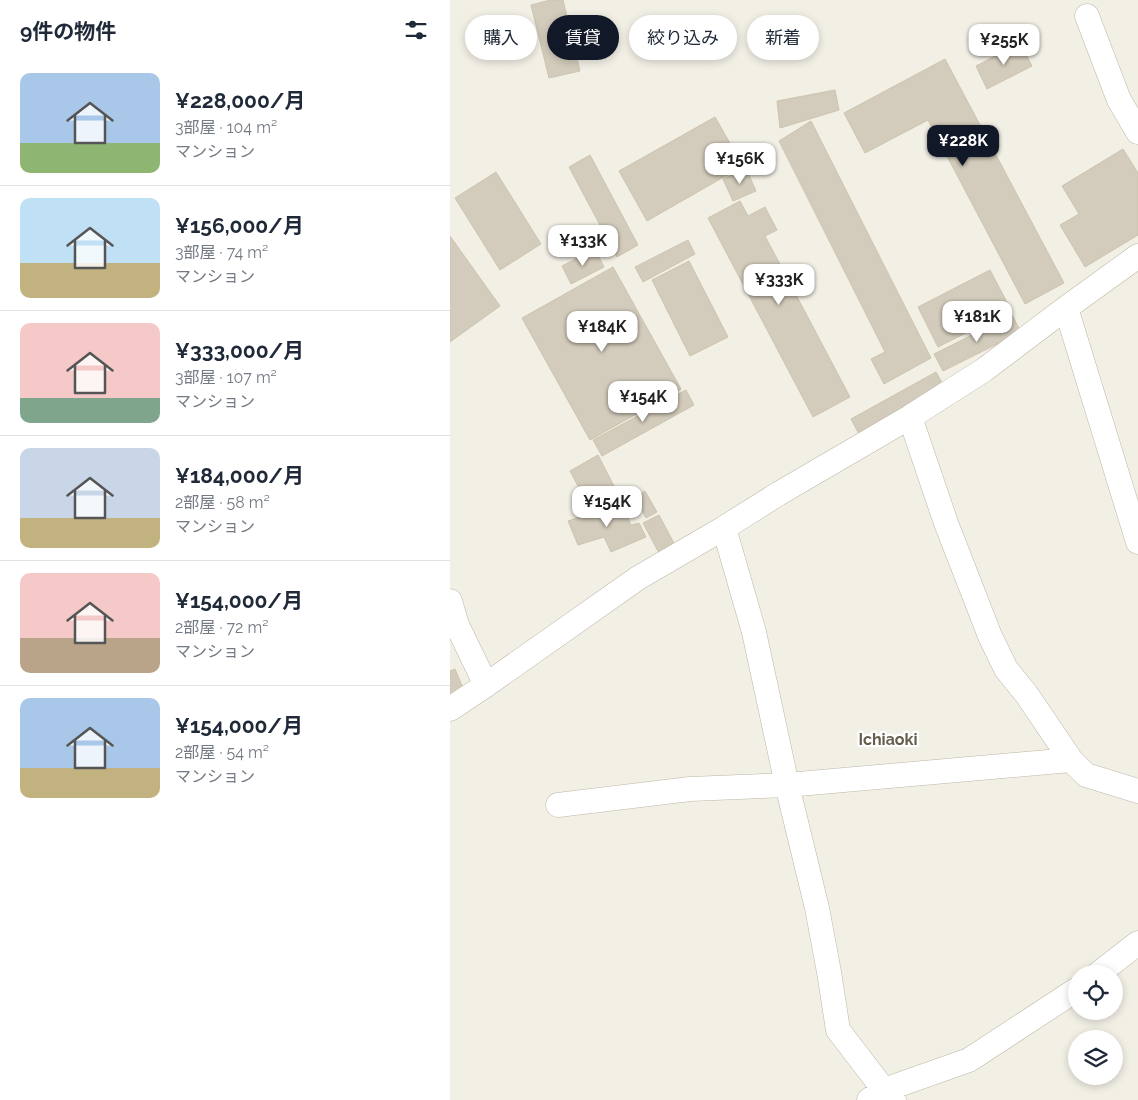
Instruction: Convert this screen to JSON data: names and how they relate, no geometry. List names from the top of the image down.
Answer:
{
  "districts": ["Ichiaoki"],
  "page": {
    "heading": "9件の物件",
    "chip": [
      "購入",
      "賃貸",
      "絞り込み",
      "新着"
    ],
    "price": [
      "¥255K",
      "¥228K",
      "¥156K",
      "¥133K",
      "¥333K",
      "¥181K",
      "¥184K",
      "¥154K",
      "¥154K"
    ],
    "list": [
      {
        "name": "¥228,000/月",
        "note": "3部屋 · 104 m² · マンション"
      },
      {
        "name": "¥156,000/月",
        "note": "3部屋 · 74 m² · マンション"
      },
      {
        "name": "¥333,000/月",
        "note": "3部屋 · 107 m² · マンション"
      },
      {
        "name": "¥184,000/月",
        "note": "2部屋 · 58 m² · マンション"
      },
      {
        "name": "¥154,000/月",
        "note": "2部屋 · 72 m² · マンション"
      },
      {
        "name": "¥154,000/月",
        "note": "2部屋 · 54 m² · マンション"
      }
    ]
  }
}
